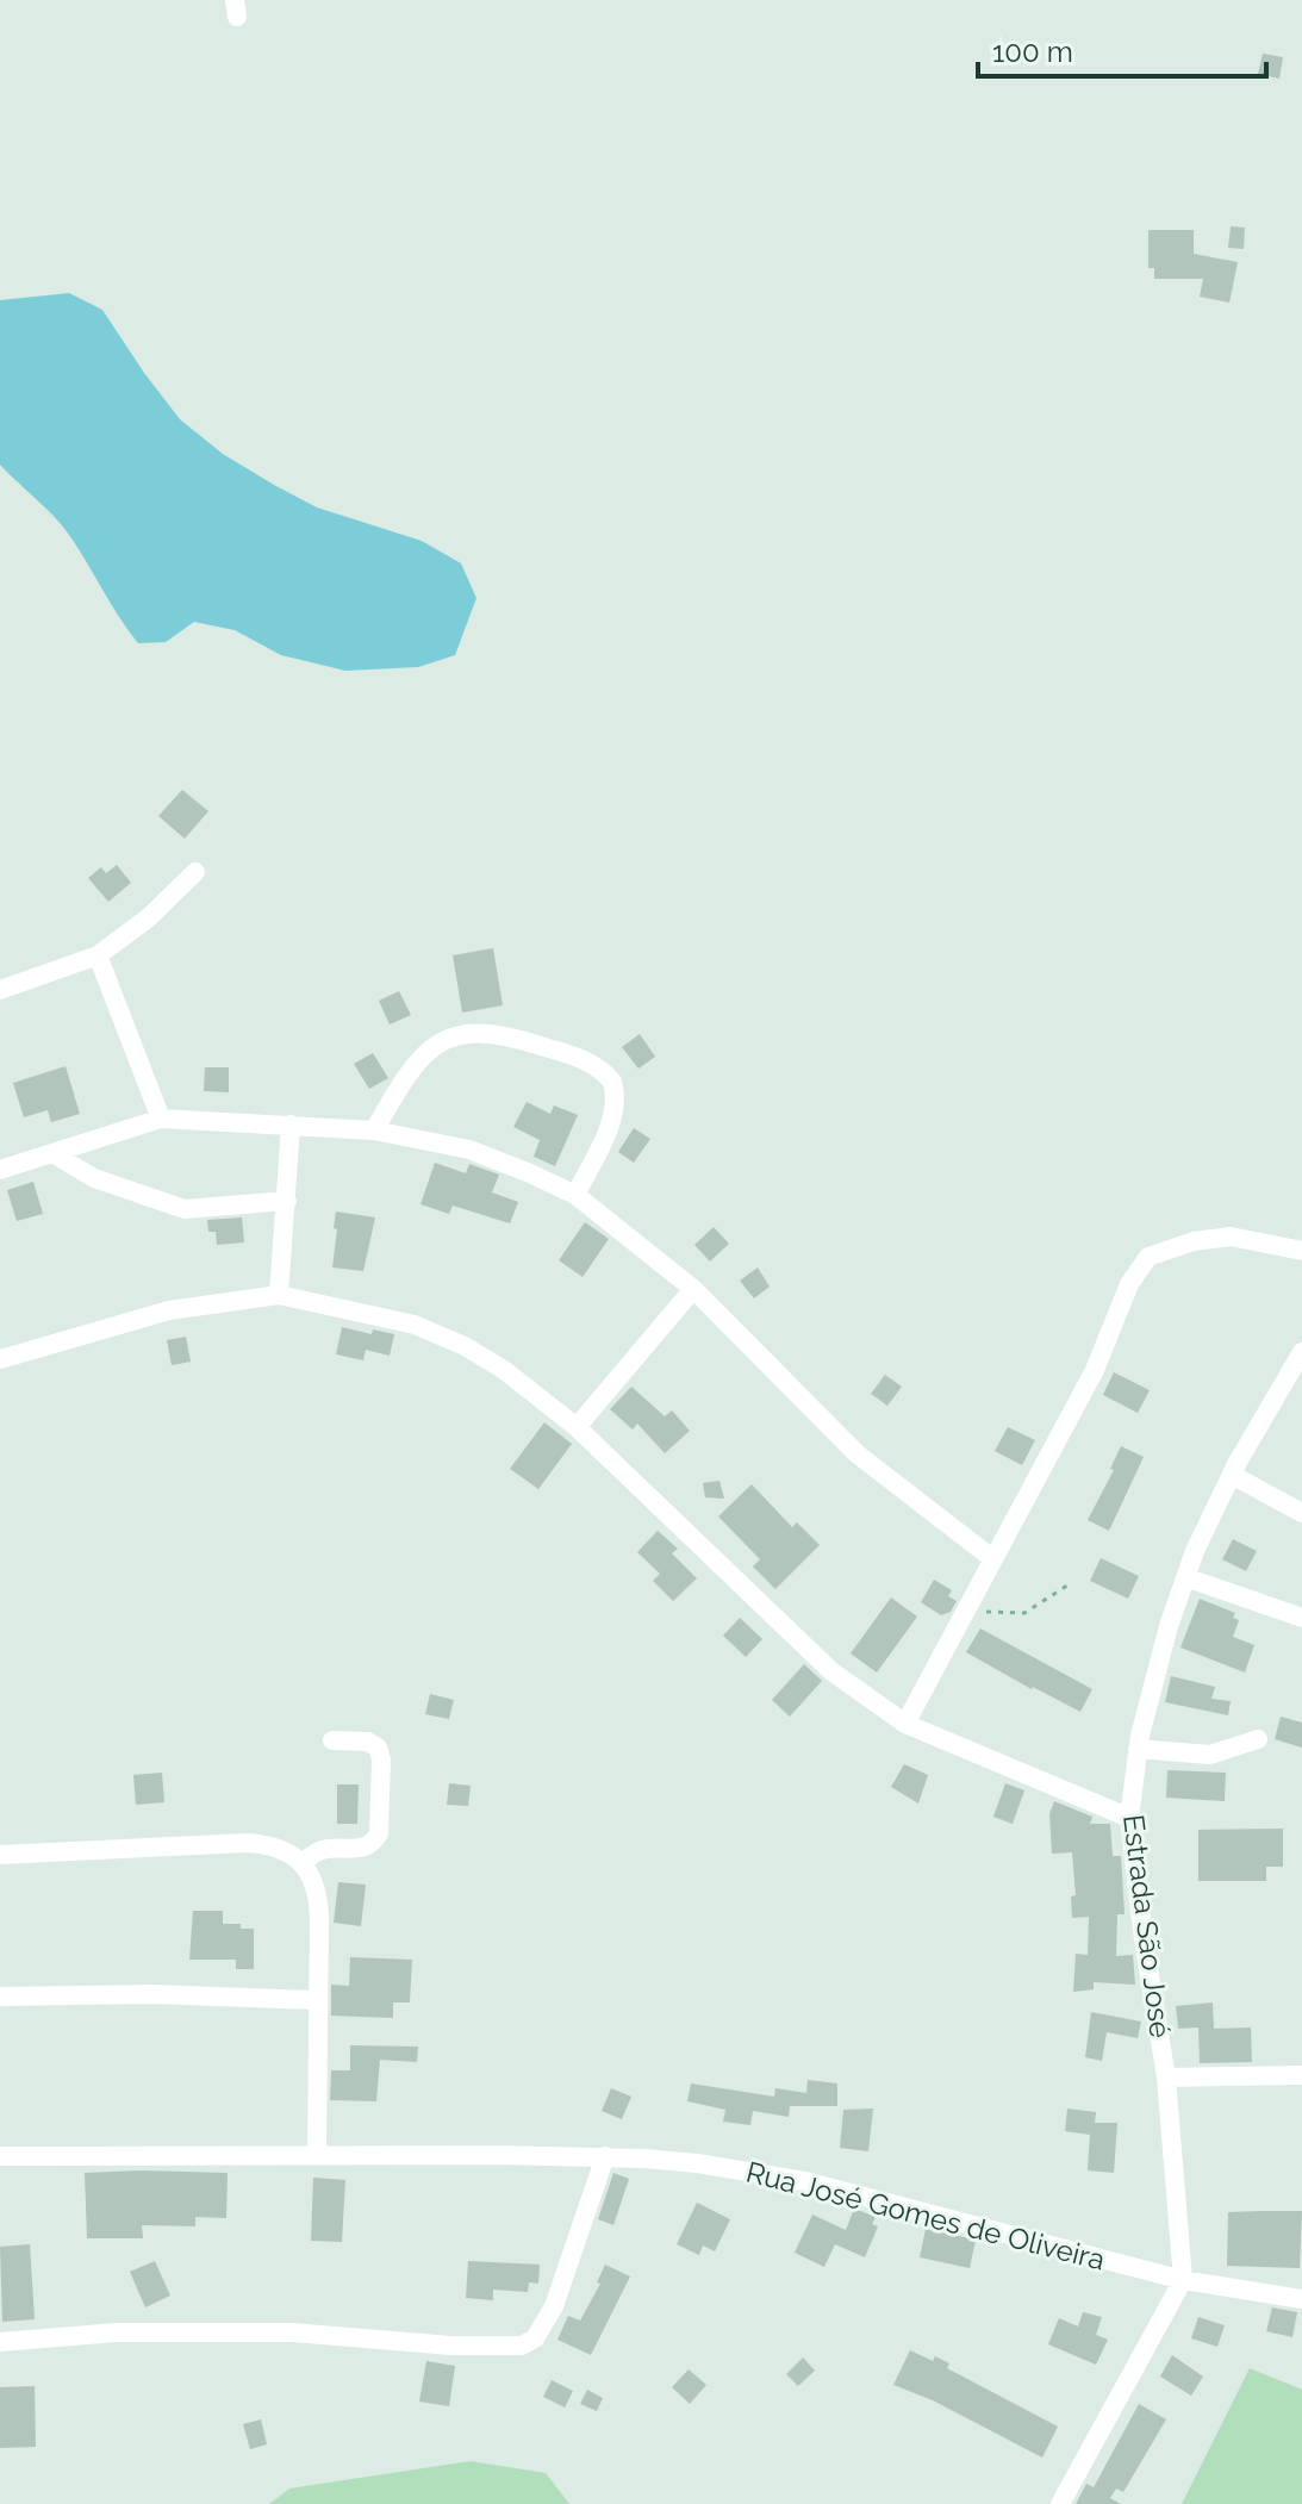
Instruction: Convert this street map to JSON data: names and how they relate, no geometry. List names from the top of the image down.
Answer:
{
  "streets": {
    "street": ["Estrada São José", "Rua José Gomes de Oliveira"]
  },
  "crossings": [
    ["Estrada São José", "Rua José Gomes de Oliveira"]
  ],
  "scale_bar": "100 m"
}
